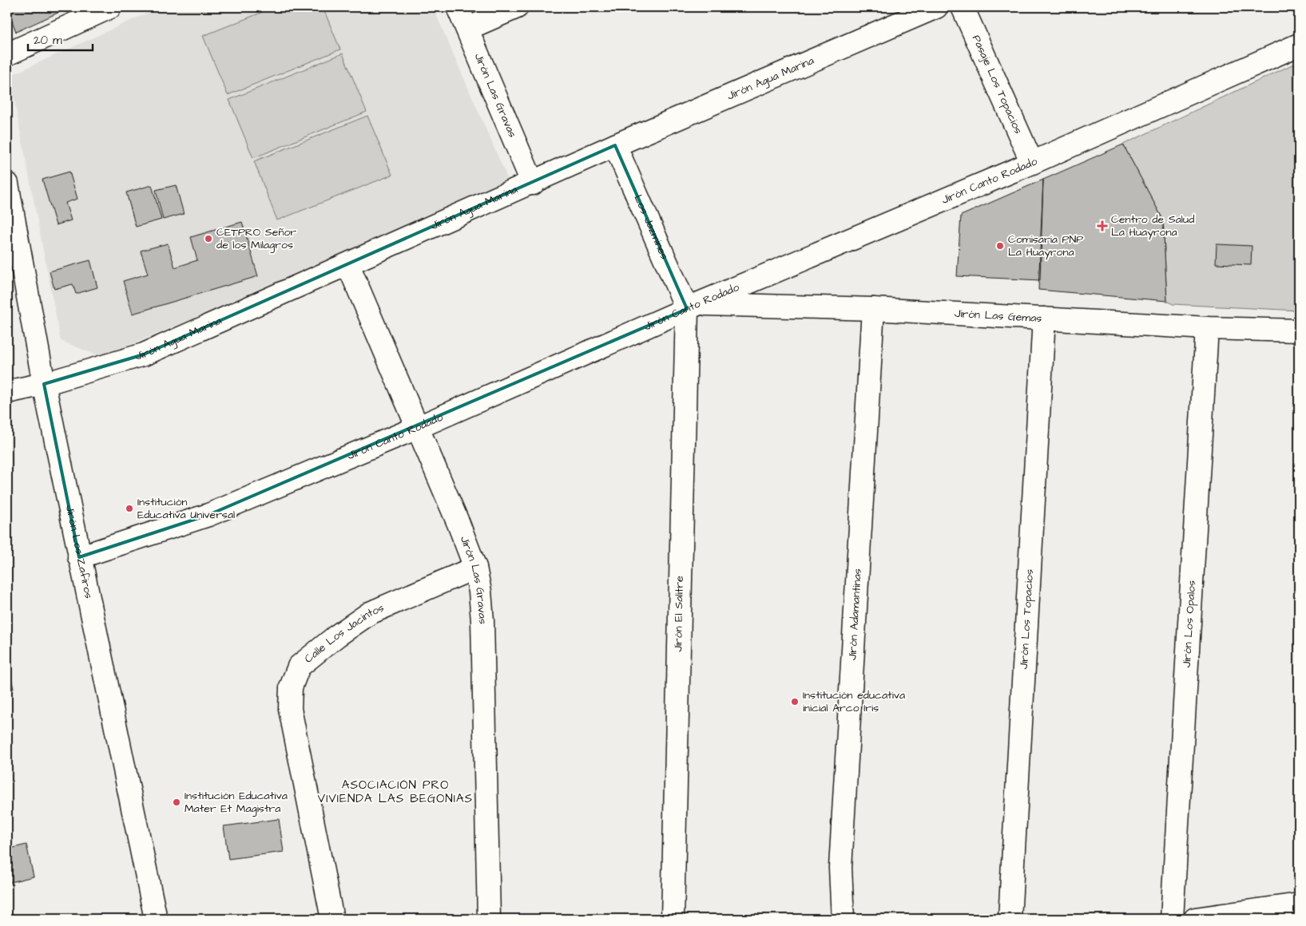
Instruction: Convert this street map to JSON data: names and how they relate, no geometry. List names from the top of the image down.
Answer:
{
  "streets": {
    "street": [
      "Jirón Agua Marina",
      "Pasaje Los Topacios",
      "Jirón Las Gravas",
      "Jirón Canto Rodado",
      "Los Jazmines",
      "Jirón Las Gemas",
      "Jirón Los Zafiros",
      "Jirón El Salitre",
      "Jirón Adamantinas",
      "Jirón Los Topacios",
      "Jirón Los Opalos",
      "Calle Los Jacintos"
    ]
  },
  "crossings": [
    ["Jirón Agua Marina", "Jirón Las Gravas"],
    ["Jirón Agua Marina", "Los Jazmines"],
    ["Jirón Agua Marina", "Jirón Los Zafiros"],
    ["Pasaje Los Topacios", "Jirón Canto Rodado"],
    ["Jirón Las Gravas", "Jirón Canto Rodado"],
    ["Jirón Las Gravas", "Calle Los Jacintos"],
    ["Jirón Canto Rodado", "Los Jazmines"],
    ["Jirón Canto Rodado", "Jirón Las Gemas"],
    ["Jirón Canto Rodado", "Jirón Los Zafiros"],
    ["Jirón Canto Rodado", "Jirón El Salitre"],
    ["Los Jazmines", "Jirón Las Gemas"],
    ["Los Jazmines", "Jirón El Salitre"],
    ["Jirón Las Gemas", "Jirón El Salitre"],
    ["Jirón Las Gemas", "Jirón Adamantinas"],
    ["Jirón Las Gemas", "Jirón Los Topacios"],
    ["Jirón Las Gemas", "Jirón Los Opalos"]
  ],
  "districts": ["ASOCIACIÓN PRO VIVIENDA LAS BEGONIAS"],
  "places": {
    "health": ["Centro de Salud La Huayrona"],
    "other": [
      "CETPRO Señor de los Milagros",
      "Comisaría PNP La Huayrona",
      "Institución Educativa Universal",
      "Institución educativa inicial Arco Iris",
      "Institución Educativa Mater Et Magistra"
    ]
  },
  "scale_bar": "20 m"
}
